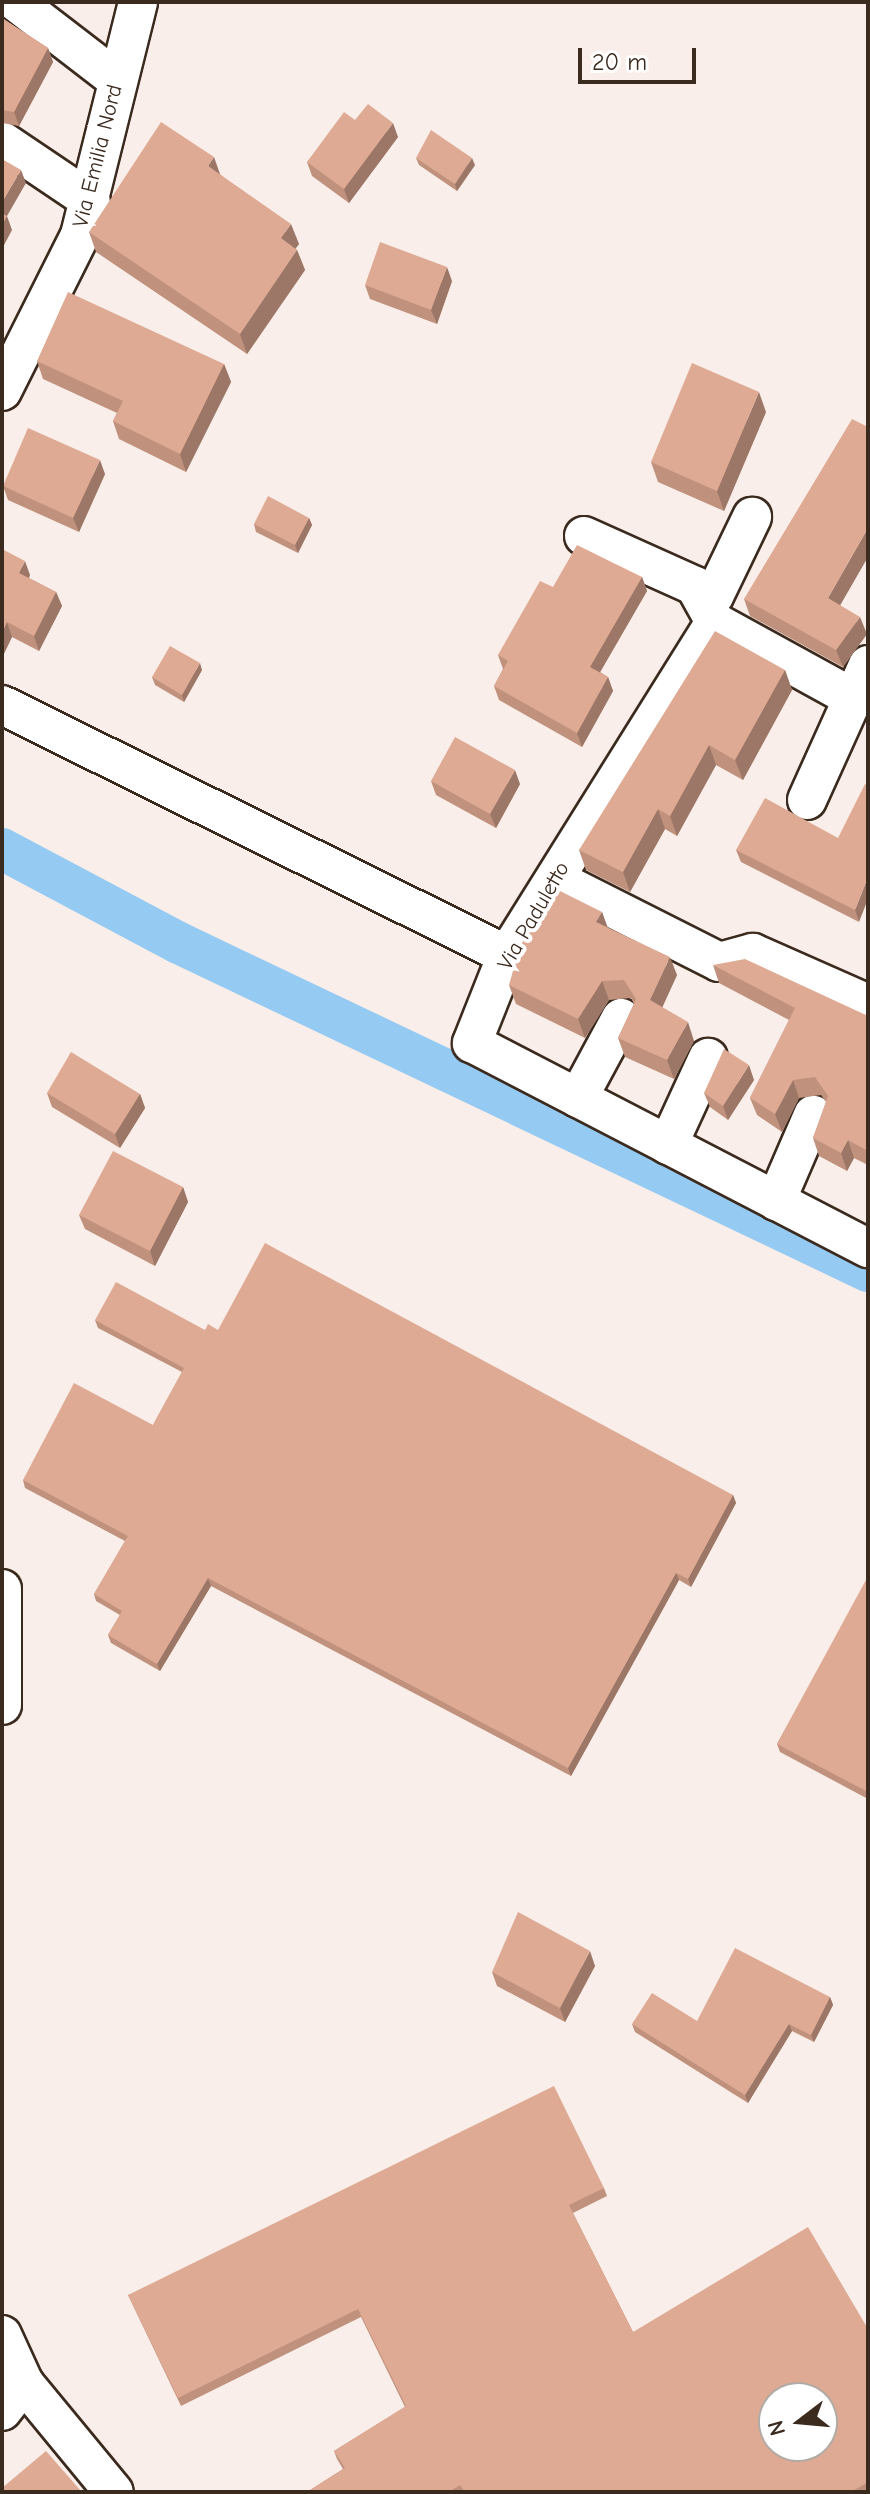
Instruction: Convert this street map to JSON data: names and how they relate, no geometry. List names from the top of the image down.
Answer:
{
  "streets": {
    "street": ["Via Emilia Nord", "Via Paduletto"]
  },
  "scale_bar": "20 m",
  "north": "left"
}
